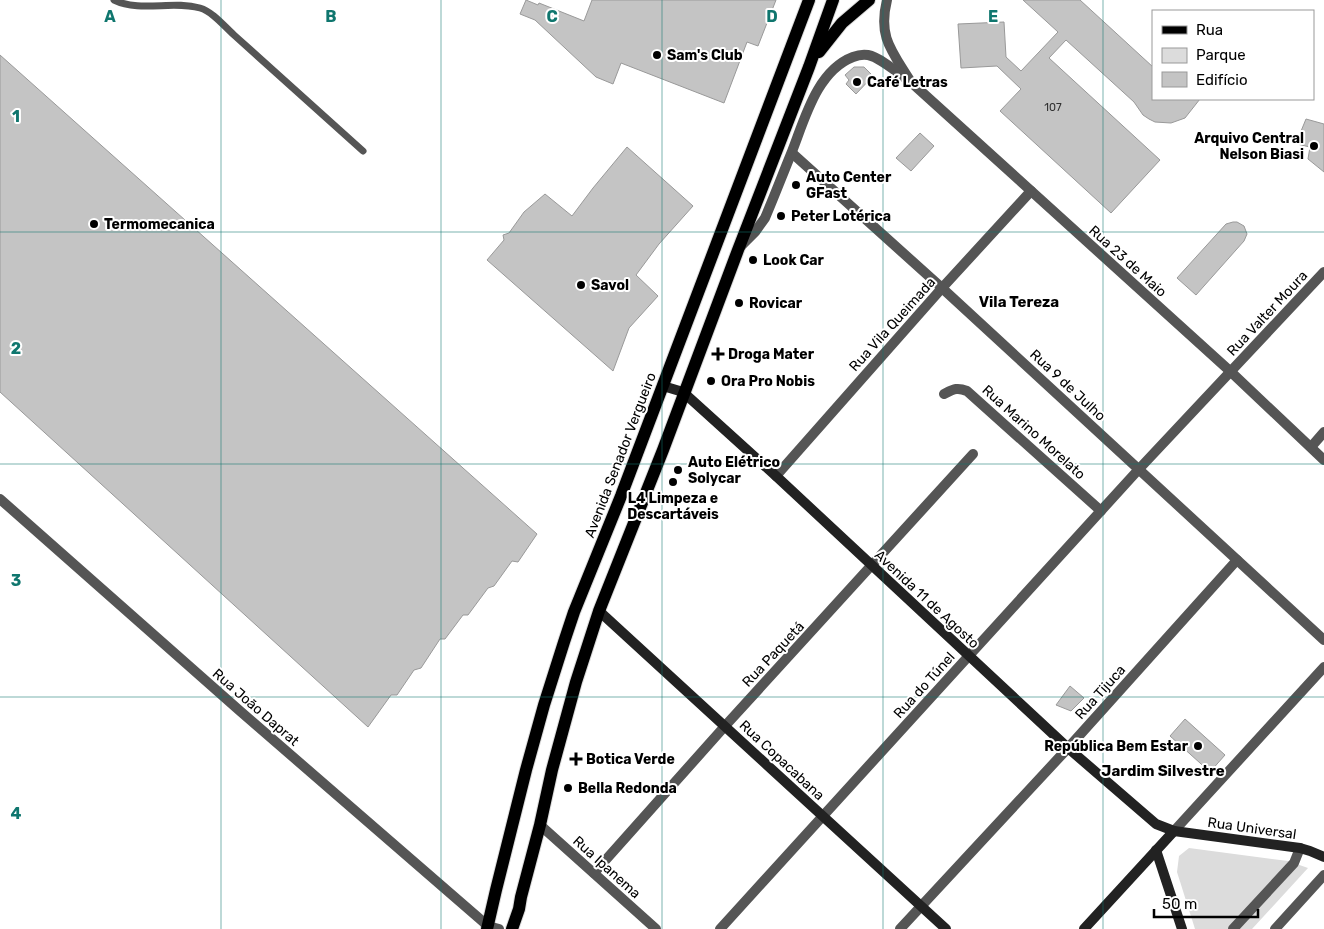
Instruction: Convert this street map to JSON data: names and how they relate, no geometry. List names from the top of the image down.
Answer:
{
  "streets": {
    "main road": ["Avenida Senador Vergueiro"],
    "street": [
      "Rua 23 de Maio",
      "Rua Valter Moura",
      "Rua Vila Queimada",
      "Rua 9 de Julho",
      "Rua Marino Morelato",
      "Avenida 11 de Agosto",
      "Rua Paquetá",
      "Rua do Túnel",
      "Rua Tijuca",
      "Rua João Daprat",
      "Rua Copacabana",
      "Rua Universal",
      "Rua Ipanema"
    ]
  },
  "crossings": [
    ["Rua 23 de Maio", "Rua Valter Moura"],
    ["Rua 23 de Maio", "Rua Vila Queimada"],
    ["Rua 23 de Maio", "Rua 9 de Julho"],
    ["Rua 23 de Maio", "Rua do Túnel"],
    ["Rua Valter Moura", "Rua do Túnel"],
    ["Rua Vila Queimada", "Rua 9 de Julho"],
    ["Rua Vila Queimada", "Avenida 11 de Agosto"],
    ["Rua 9 de Julho", "Rua do Túnel"],
    ["Rua 9 de Julho", "Rua Tijuca"],
    ["Rua Marino Morelato", "Rua do Túnel"],
    ["Avenida Senador Vergueiro", "Avenida 11 de Agosto"],
    ["Avenida Senador Vergueiro", "Rua João Daprat"],
    ["Avenida 11 de Agosto", "Rua Paquetá"],
    ["Avenida 11 de Agosto", "Rua do Túnel"],
    ["Avenida 11 de Agosto", "Rua Tijuca"],
    ["Avenida 11 de Agosto", "Rua Universal"],
    ["Rua Paquetá", "Rua Copacabana"],
    ["Rua Paquetá", "Rua Ipanema"],
    ["Rua do Túnel", "Rua Copacabana"],
    ["Rua Tijuca", "Rua Copacabana"]
  ],
  "districts": ["Vila Tereza", "Jardim Silvestre"],
  "places": {
    "other": [
      "Sam's Club",
      "Café Letras",
      "Arquivo Central Nelson Biasi",
      "Auto Center GFast",
      "Peter Lotérica",
      "Termomecanica",
      "Look Car",
      "Savol",
      "Rovicar",
      "Ora Pro Nobis",
      "Auto Elétrico Solycar",
      "L4 Limpeza e Descartáveis",
      "República Bem Estar",
      "Bella Redonda"
    ],
    "health": ["Droga Mater", "Botica Verde"]
  },
  "house_numbers": ["107"],
  "legend": ["Rua", "Parque", "Edifício"],
  "scale_bar": "50 m",
  "grid": {
    "columns": [
      "A",
      "B",
      "C",
      "D",
      "E"
    ],
    "rows": [
      "1",
      "2",
      "3",
      "4"
    ]
  }
}
